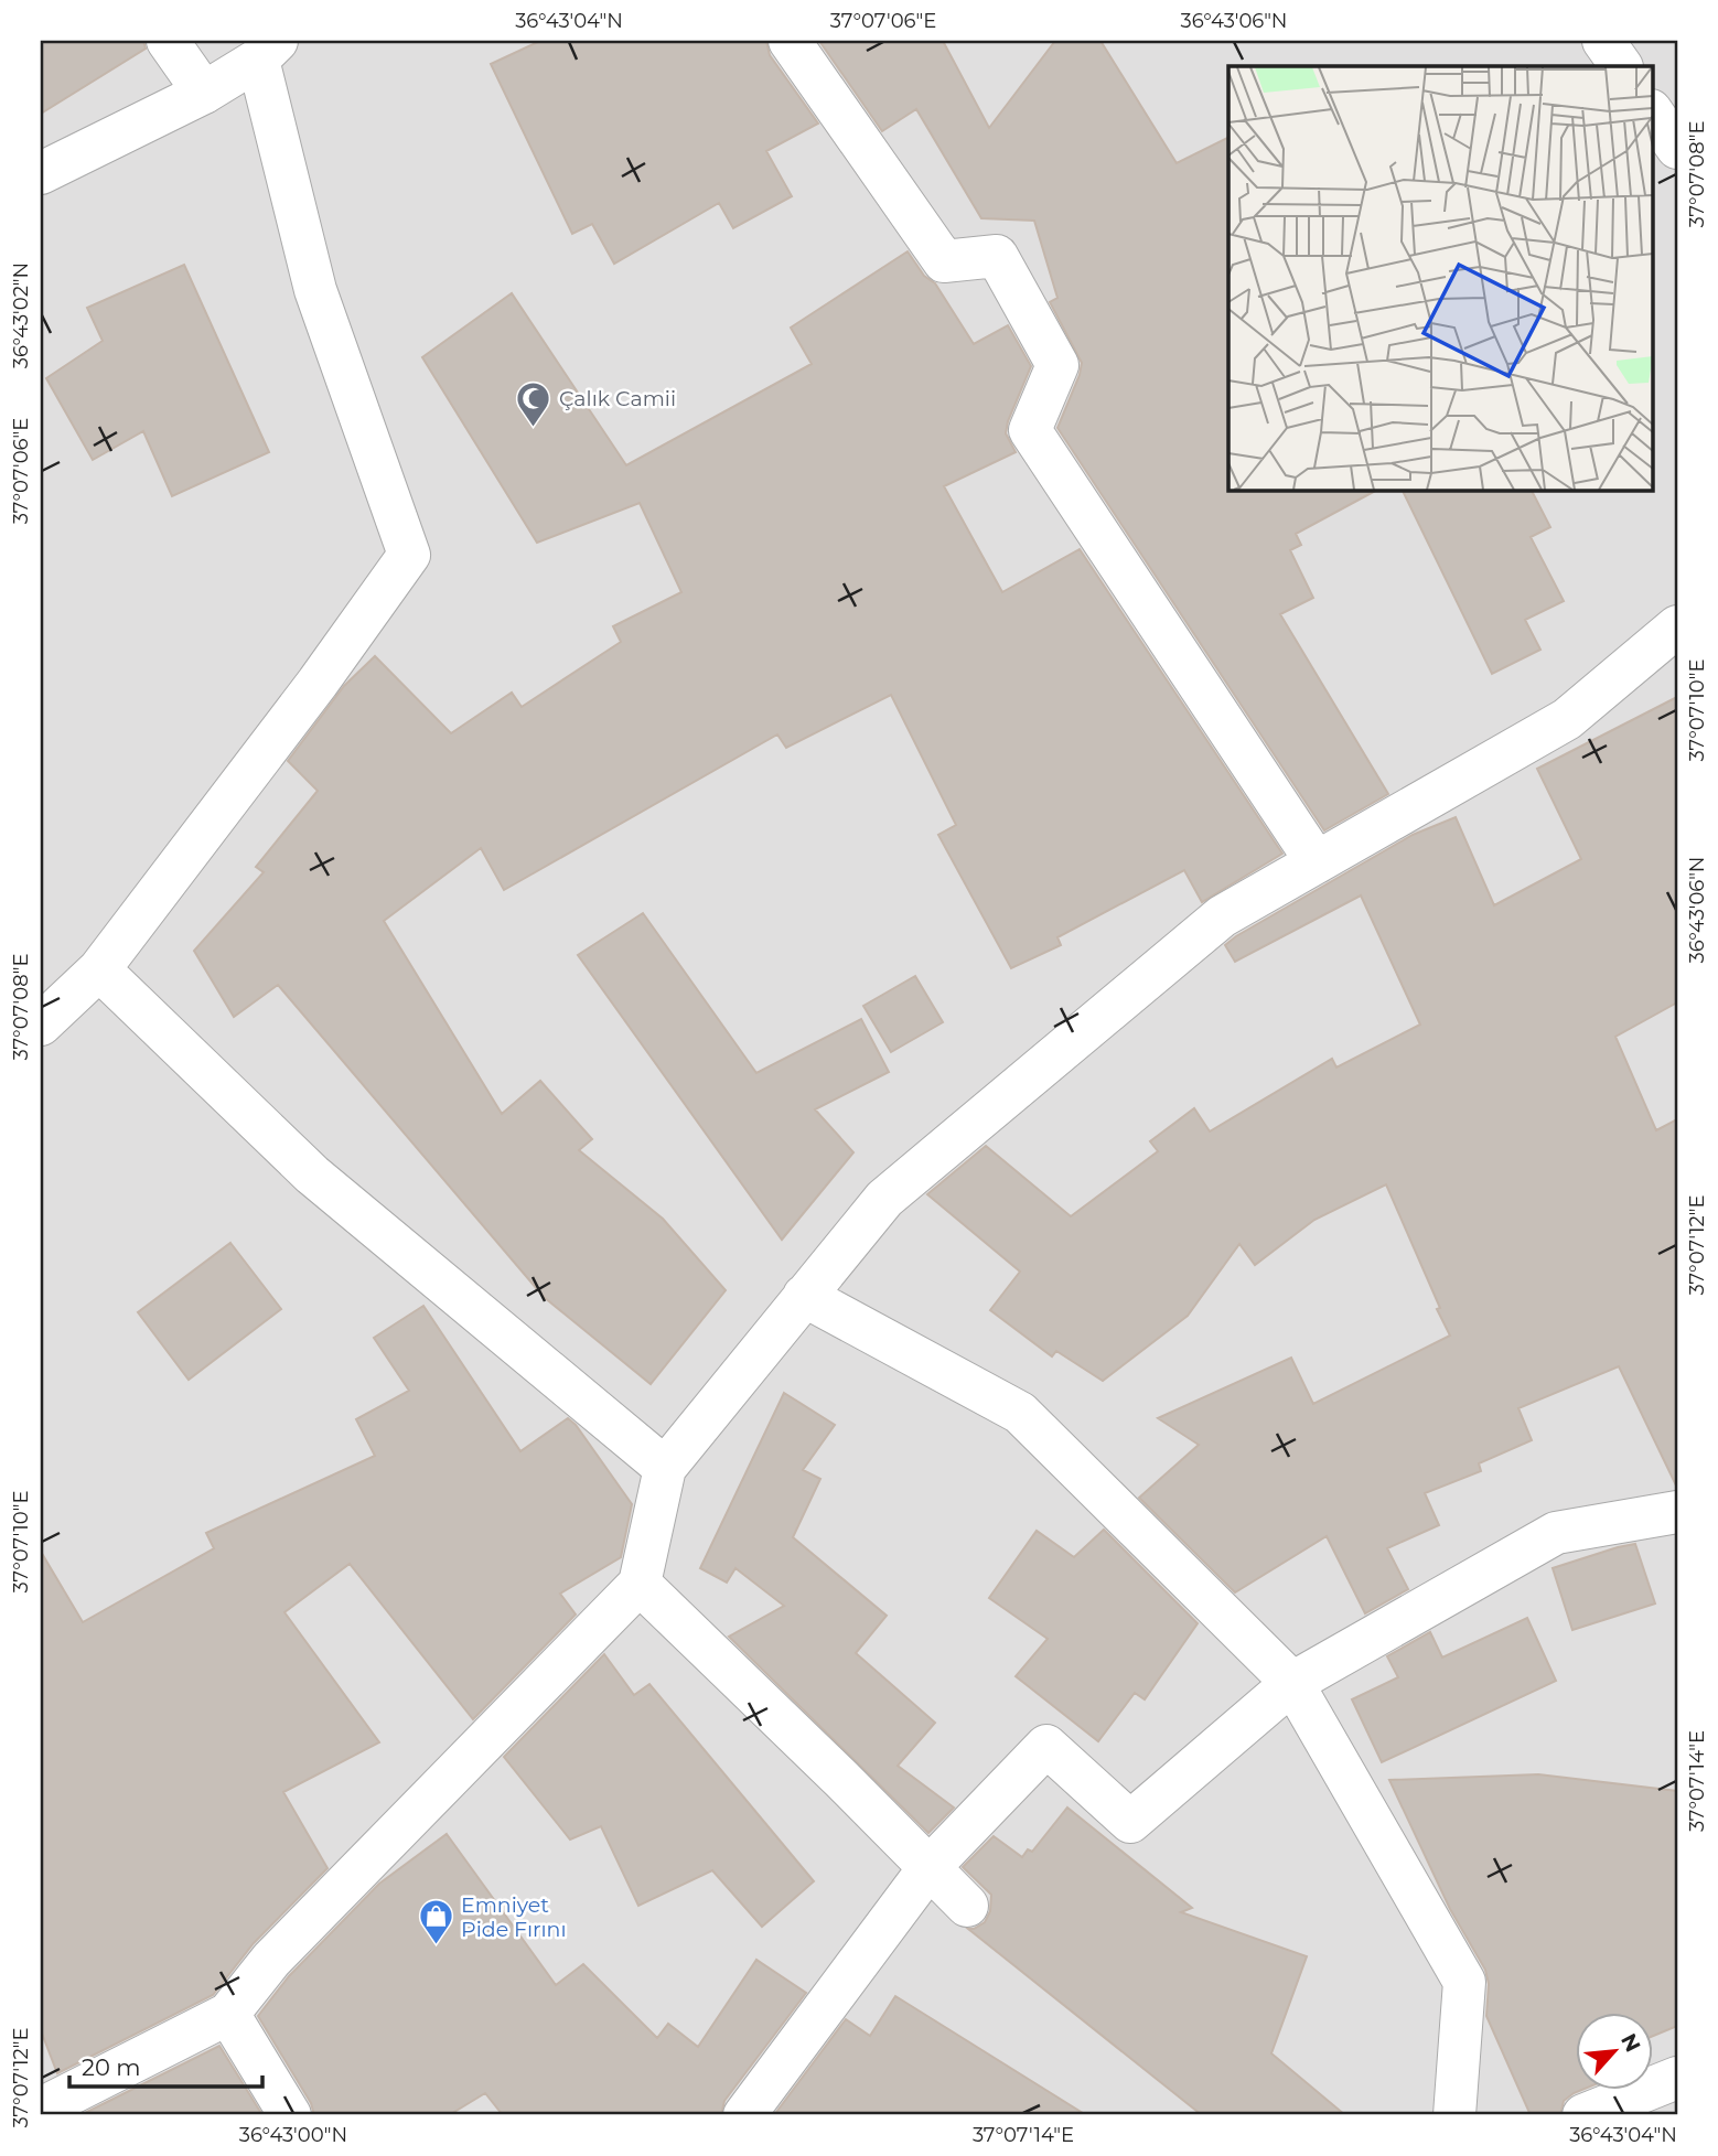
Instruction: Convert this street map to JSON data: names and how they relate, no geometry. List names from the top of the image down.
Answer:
{
  "places": {
    "mosque": ["Çalık Camii"],
    "shop": ["Emniyet Pide Fırını"]
  },
  "scale_bar": "20 m",
  "north": "top right",
  "coordinates": [
    "36°43'04\"N",
    "37°07'06\"E",
    "36°43'06\"N",
    "37°07'08\"E",
    "36°43'02\"N",
    "37°07'10\"E",
    "37°07'12\"E",
    "37°07'14\"E",
    "36°43'00\"N"
  ]
}
